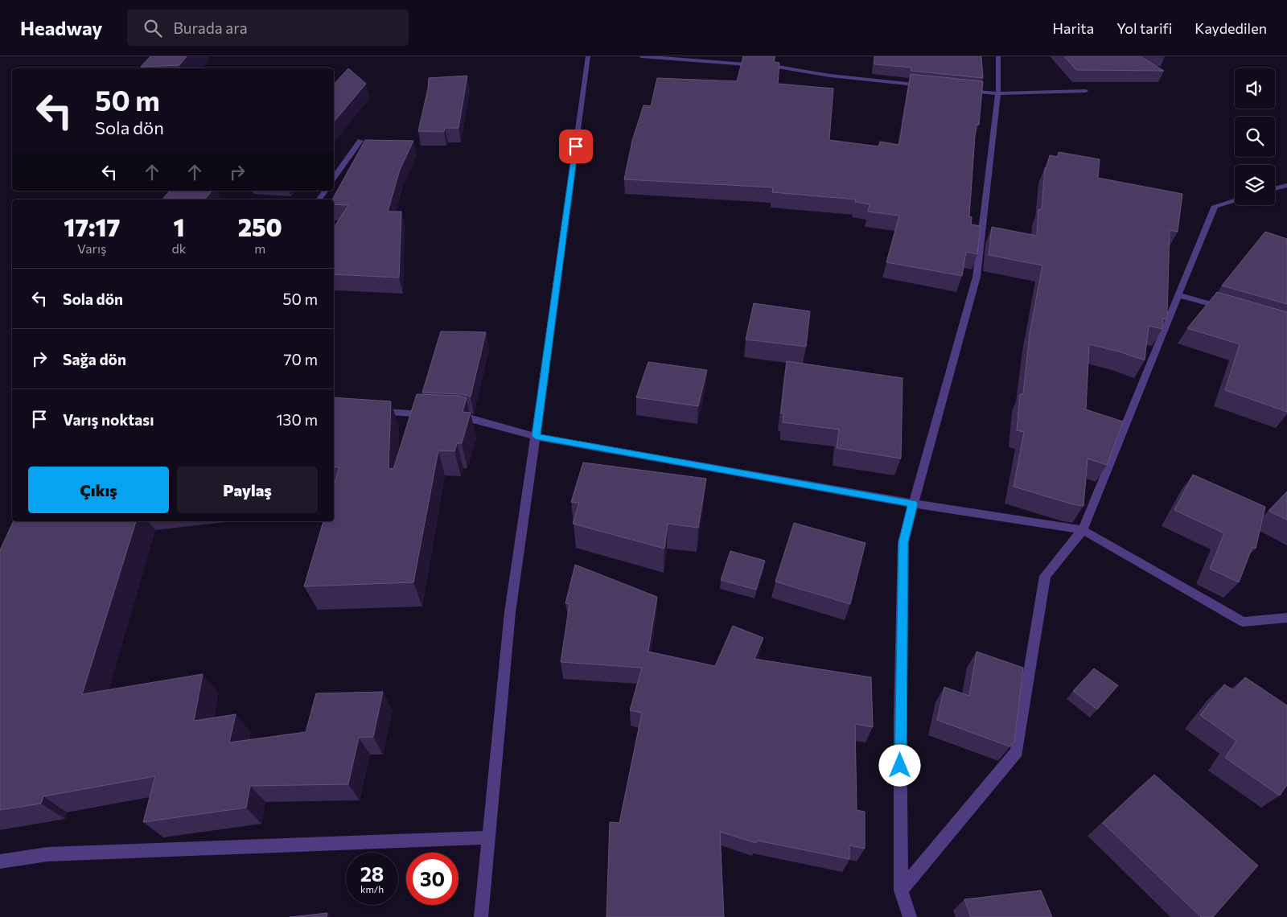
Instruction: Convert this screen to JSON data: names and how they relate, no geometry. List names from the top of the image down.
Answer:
{
  "page": {
    "header": "Headway",
    "search": "Burada ara",
    "nav": ["Harita", "Yol tarifi", "Kaydedilen"],
    "turn": ["50 m", "Sola dön"],
    "eta": [
      "17:17",
      "Varış",
      "1",
      "dk",
      "250",
      "m"
    ],
    "list": [
      {
        "name": "Sola dön",
        "value": "50 m"
      },
      {
        "name": "Sağa dön",
        "value": "70 m"
      },
      {
        "name": "Varış noktası",
        "value": "130 m"
      }
    ],
    "buttons": ["Çıkış", "Paylaş"],
    "speed": "28 km/h",
    "limit": "30"
  }
}
